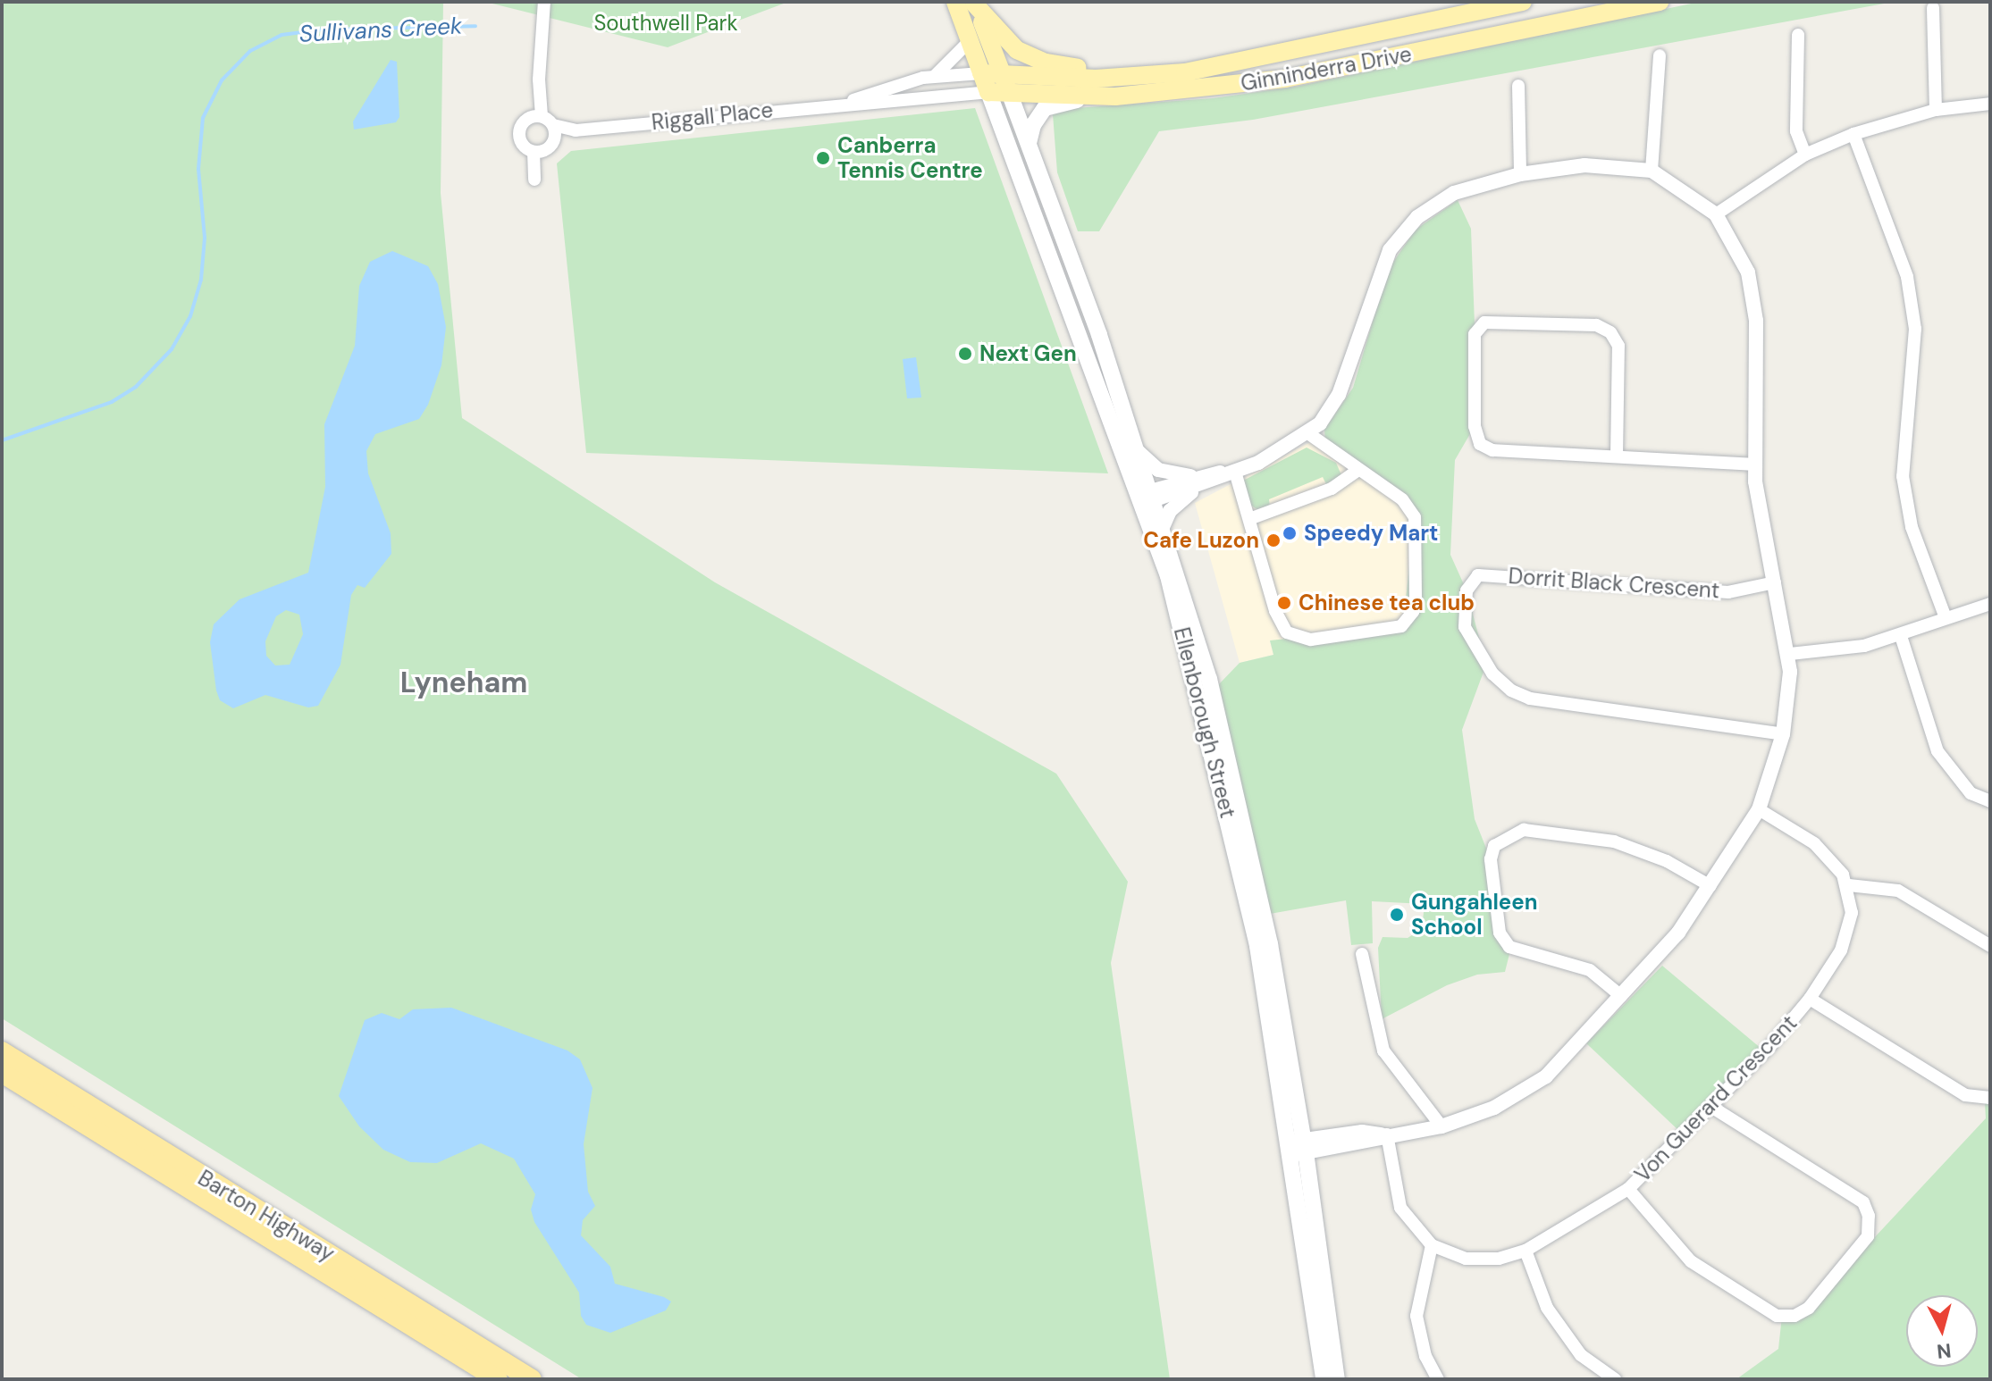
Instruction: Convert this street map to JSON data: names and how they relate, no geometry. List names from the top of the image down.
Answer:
{
  "streets": {
    "highway": ["Barton Highway"],
    "main road": ["Ginninderra Drive", "Ellenborough Street"],
    "street": ["Riggall Place", "Dorrit Black Crescent", "Von Guerard Crescent"]
  },
  "crossings": [
    ["Ginninderra Drive", "Riggall Place"],
    ["Ginninderra Drive", "Ellenborough Street"],
    ["Riggall Place", "Ellenborough Street"]
  ],
  "districts": ["Lyneham"],
  "water": ["Sullivans Creek"],
  "parks": ["Southwell Park"],
  "places": [
    "Canberra Tennis Centre",
    "Next Gen",
    "Speedy Mart",
    "Cafe Luzon",
    "Chinese tea club",
    "Gungahleen School"
  ],
  "north": "bottom"
}
